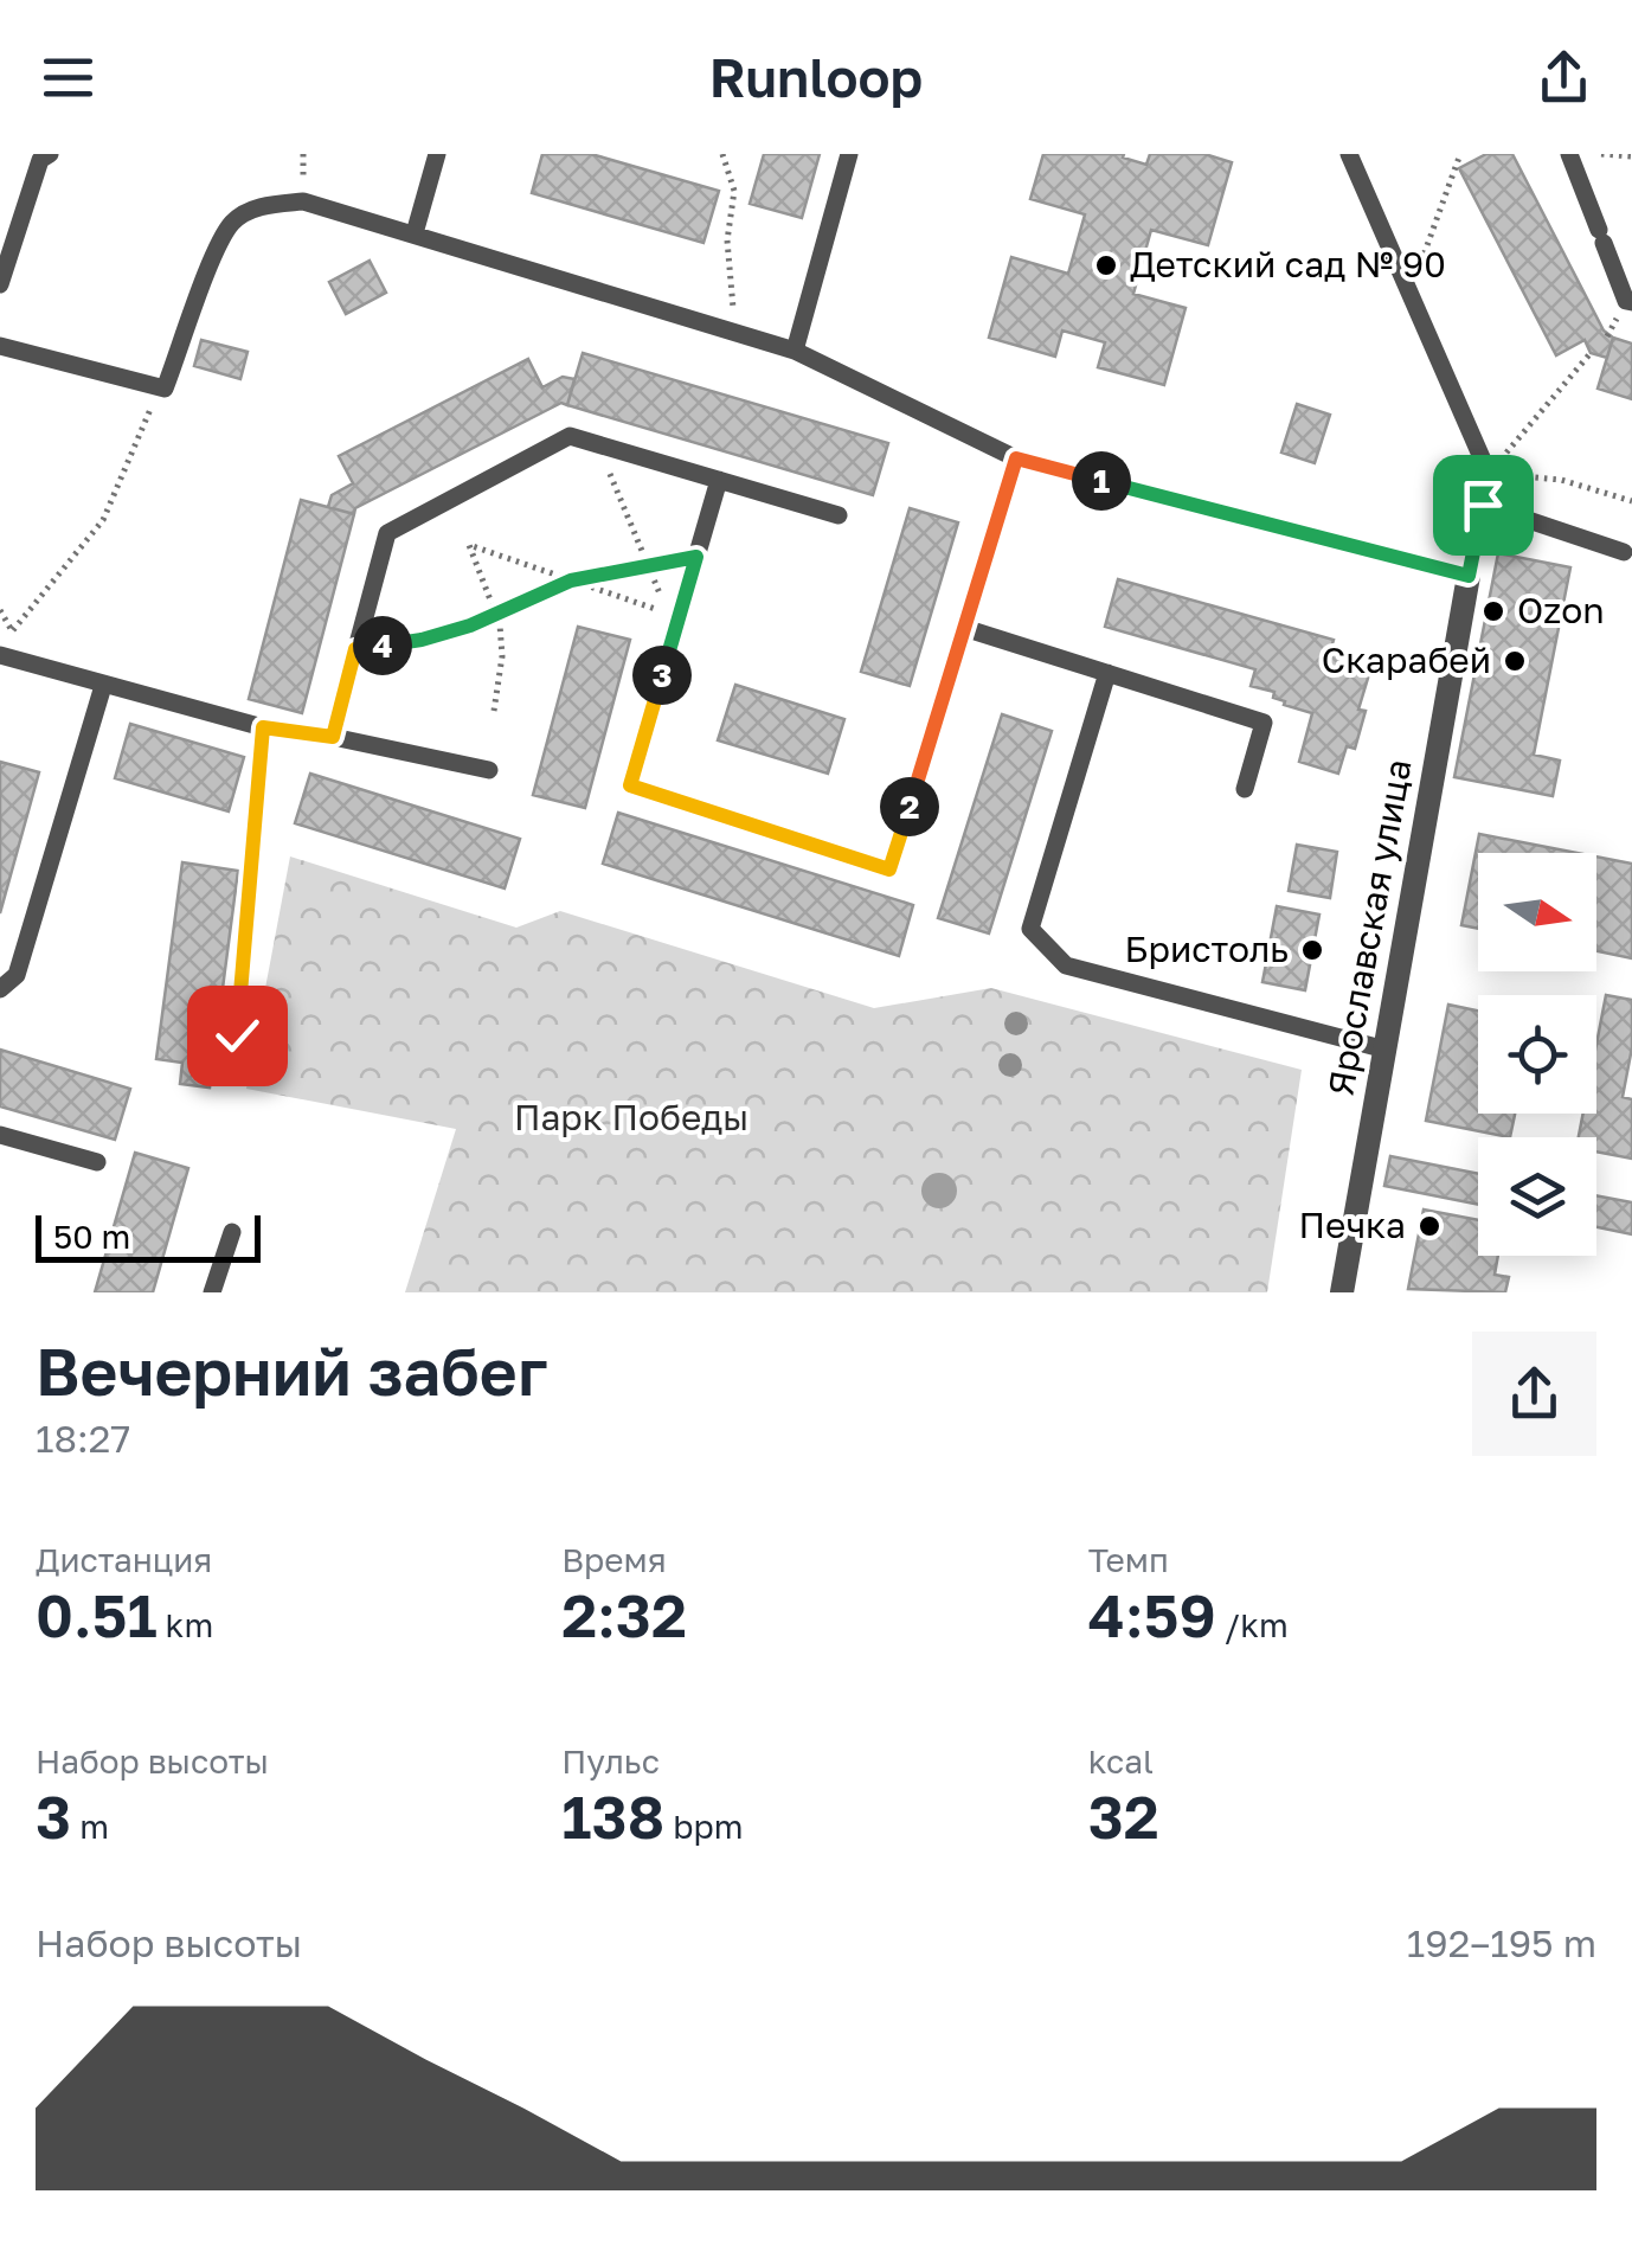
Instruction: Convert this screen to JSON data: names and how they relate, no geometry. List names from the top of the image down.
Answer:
{
  "streets": {
    "street": ["Ярославская улица"]
  },
  "parks": ["Парк Победы"],
  "places": [
    "Детский сад № 90",
    "Ozon",
    "Скарабей",
    "Бристоль",
    "Печка"
  ],
  "scale_bar": "50 m",
  "north": "right",
  "page": {
    "header": "Runloop",
    "pins": [
      "1",
      "4",
      "3",
      "2"
    ],
    "scale": "50 m",
    "heading": ["Вечерний забег", "18:27"],
    "stats": [
      ["Дистанция", "0.51 km"],
      ["Время", "2:32"],
      ["Темп", "4:59 /km"],
      ["Набор высоты", "3 m"],
      ["Пульс", "138 bpm"],
      ["kcal", "32"]
    ],
    "chart": ["Набор высоты", "192–195 m"]
  }
}
